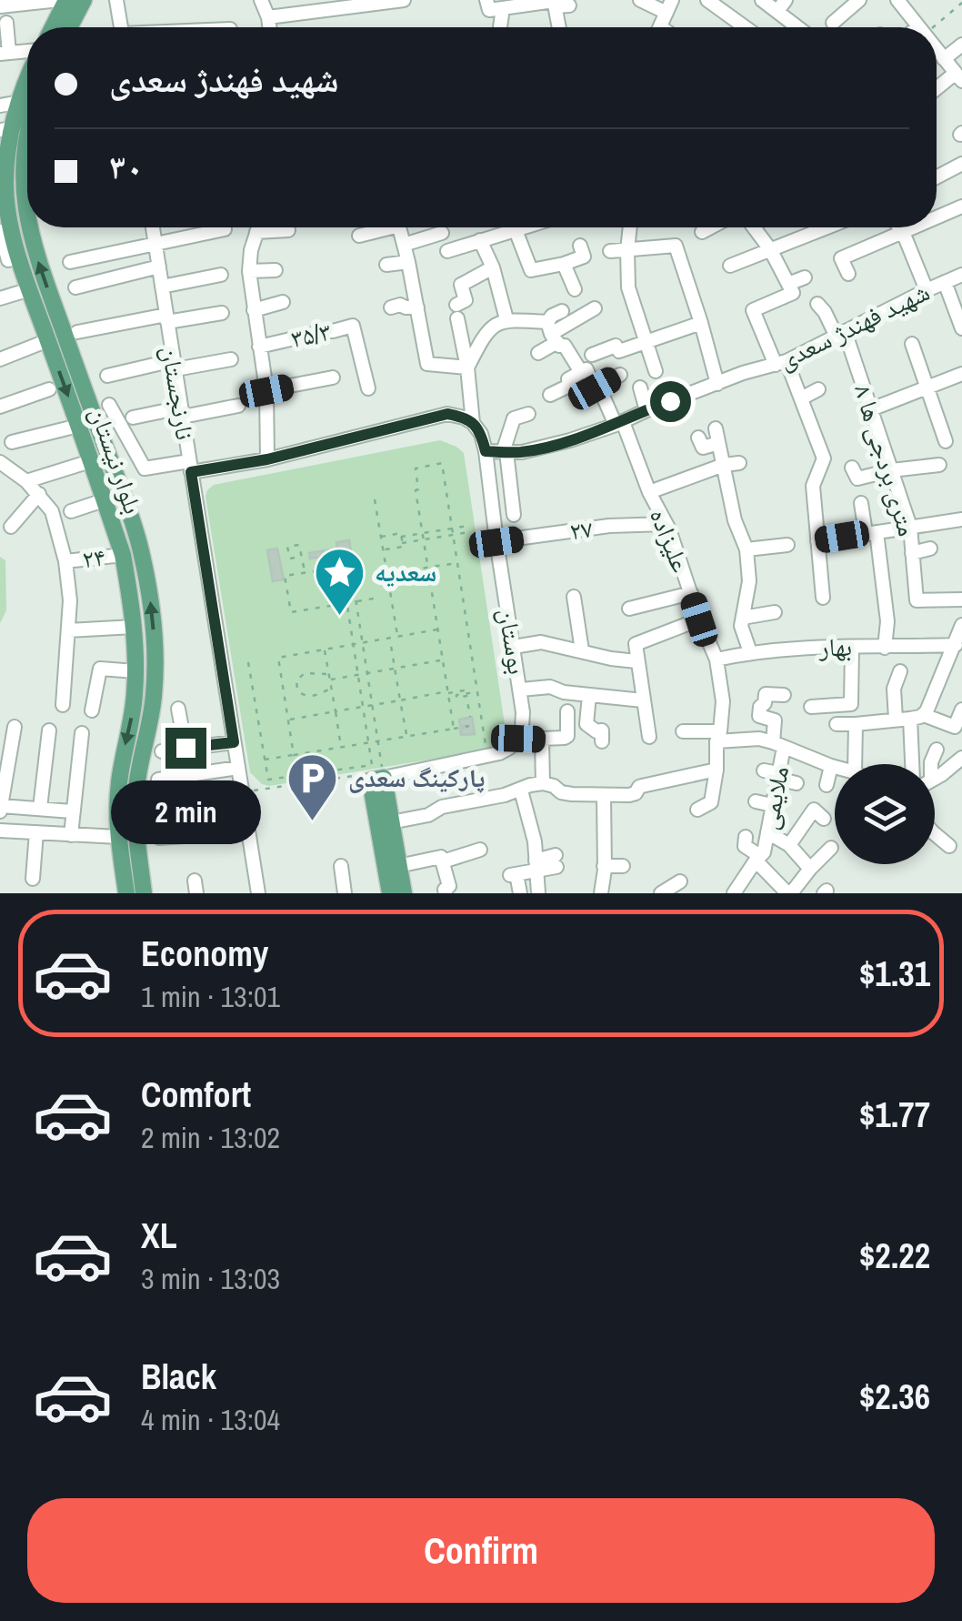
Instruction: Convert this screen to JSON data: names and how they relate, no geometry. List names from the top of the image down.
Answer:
{
  "streets": {
    "main road": ["بلوار نیستان"],
    "street": [
      "شهید فهندژ سعدی",
      "۳۵/۳",
      "نارنجستان",
      "۸ متری بردجی ها",
      "۲۷",
      "علیزاده",
      "۲۴",
      "بوستان",
      "بهار",
      "ملایمی"
    ]
  },
  "crossings": [
    ["شهید فهندژ سعدی", "۸ متری بردجی ها"],
    ["شهید فهندژ سعدی", "علیزاده"],
    ["شهید فهندژ سعدی", "بوستان"],
    ["بلوار نیستان", "۲۴"],
    ["۲۷", "علیزاده"],
    ["۲۷", "بوستان"],
    ["علیزاده", "بهار"]
  ],
  "places": {
    "place": ["سعدیه"],
    "parking": ["پارکینگ سعدی"]
  },
  "page": {
    "banner": ["شهید فهندژ سعدی", "۳۰"],
    "bubble": "2 min",
    "list": [
      {
        "name": "Economy",
        "note": "1 min · 13:01",
        "value": "$1.31"
      },
      {
        "name": "Comfort",
        "note": "2 min · 13:02",
        "value": "$1.77"
      },
      {
        "name": "XL",
        "note": "3 min · 13:03",
        "value": "$2.22"
      },
      {
        "name": "Black",
        "note": "4 min · 13:04",
        "value": "$2.36"
      }
    ],
    "buttons": "Confirm"
  }
}
